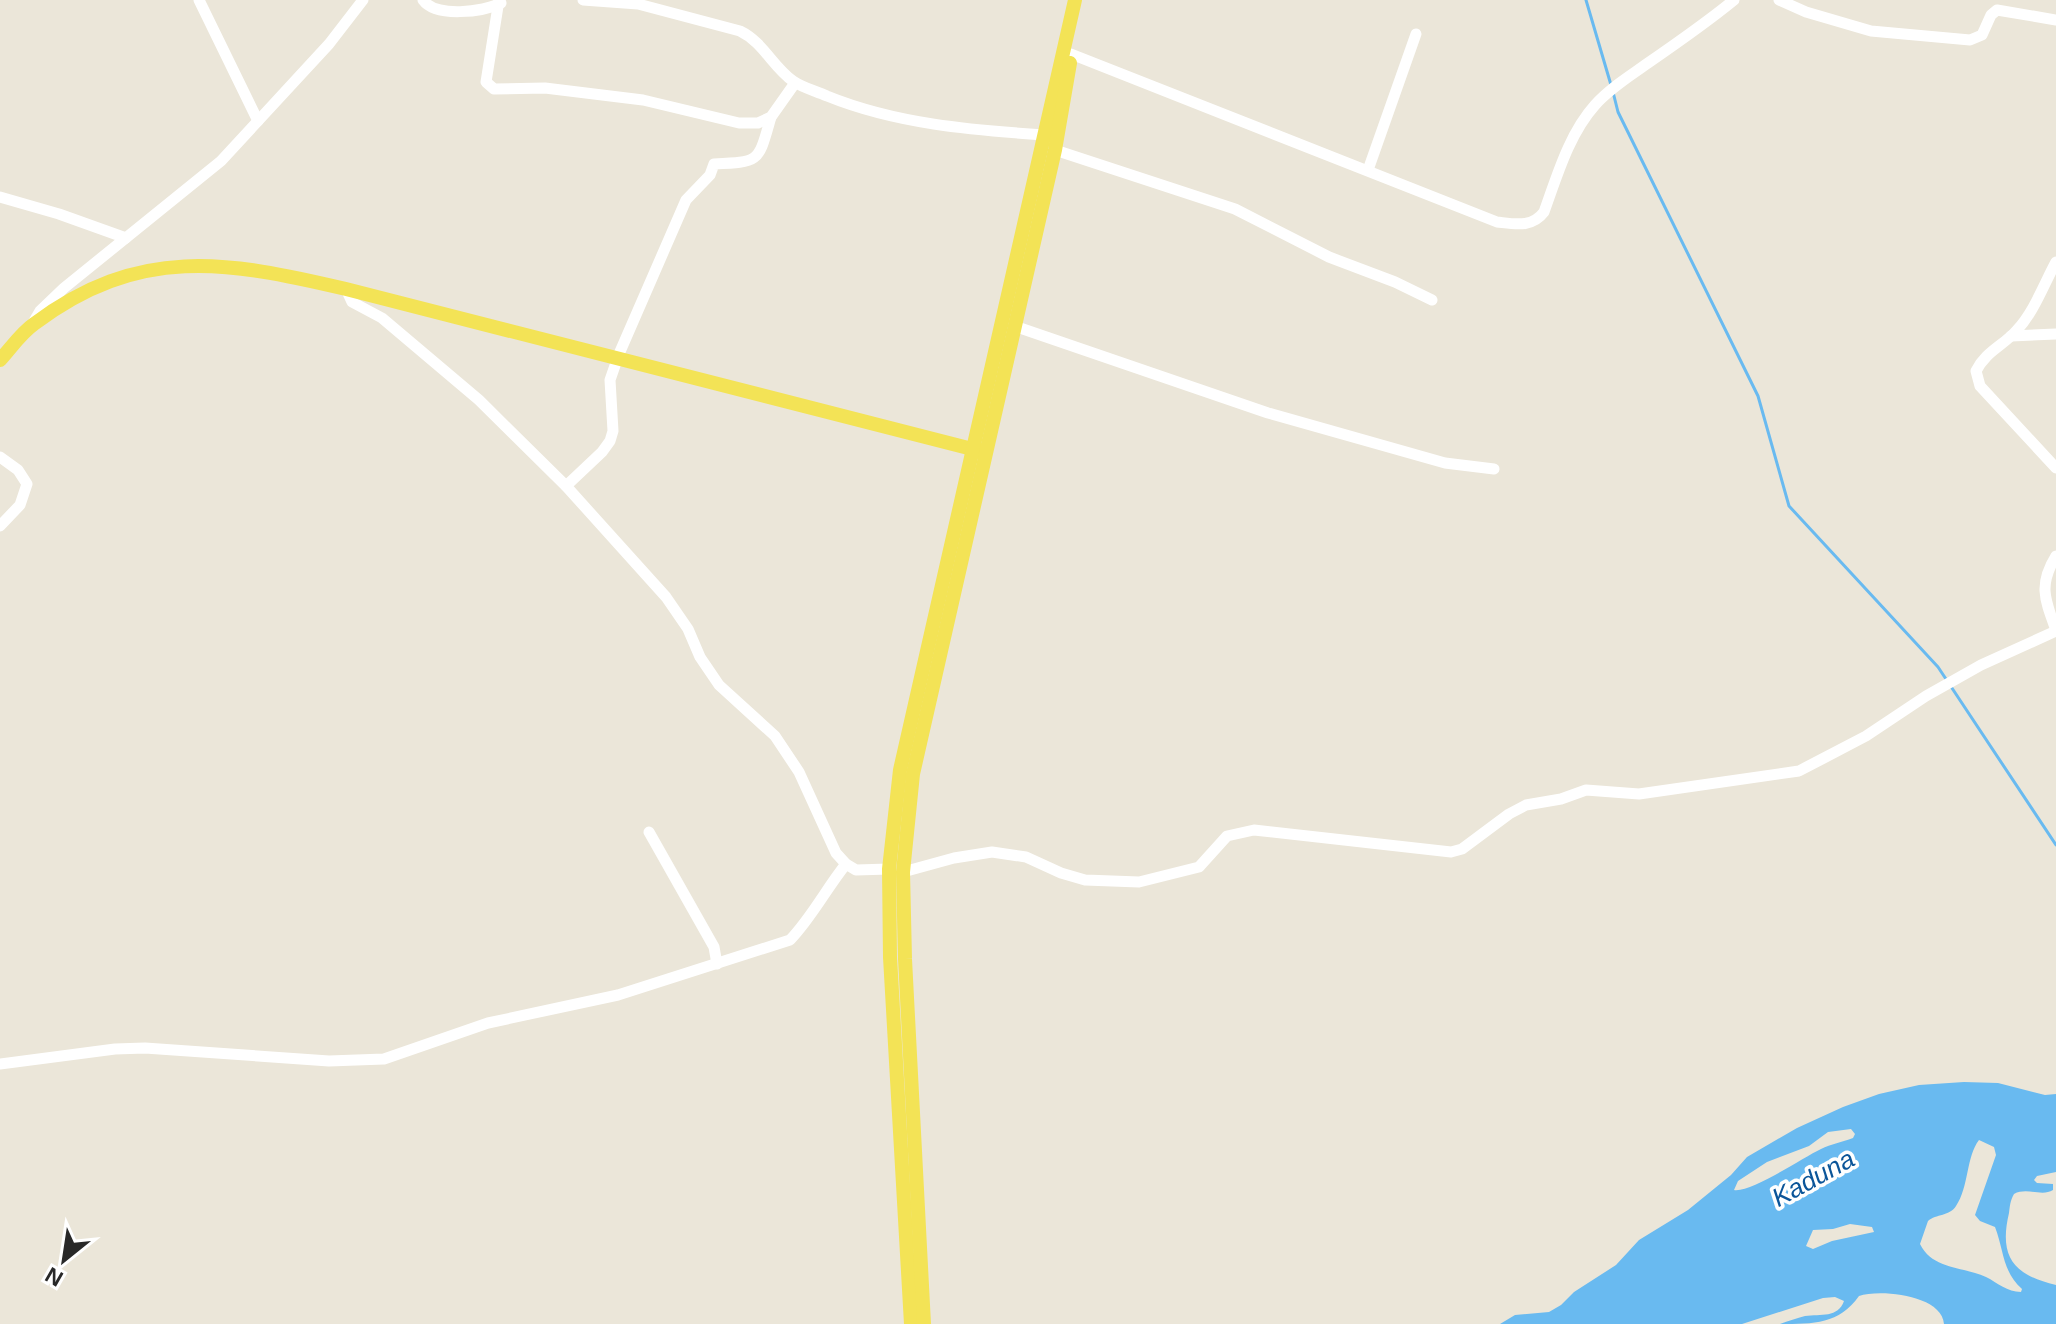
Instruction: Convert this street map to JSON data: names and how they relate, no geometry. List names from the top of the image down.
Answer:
{
  "water": ["Kaduna"],
  "north": "bottom left"
}
